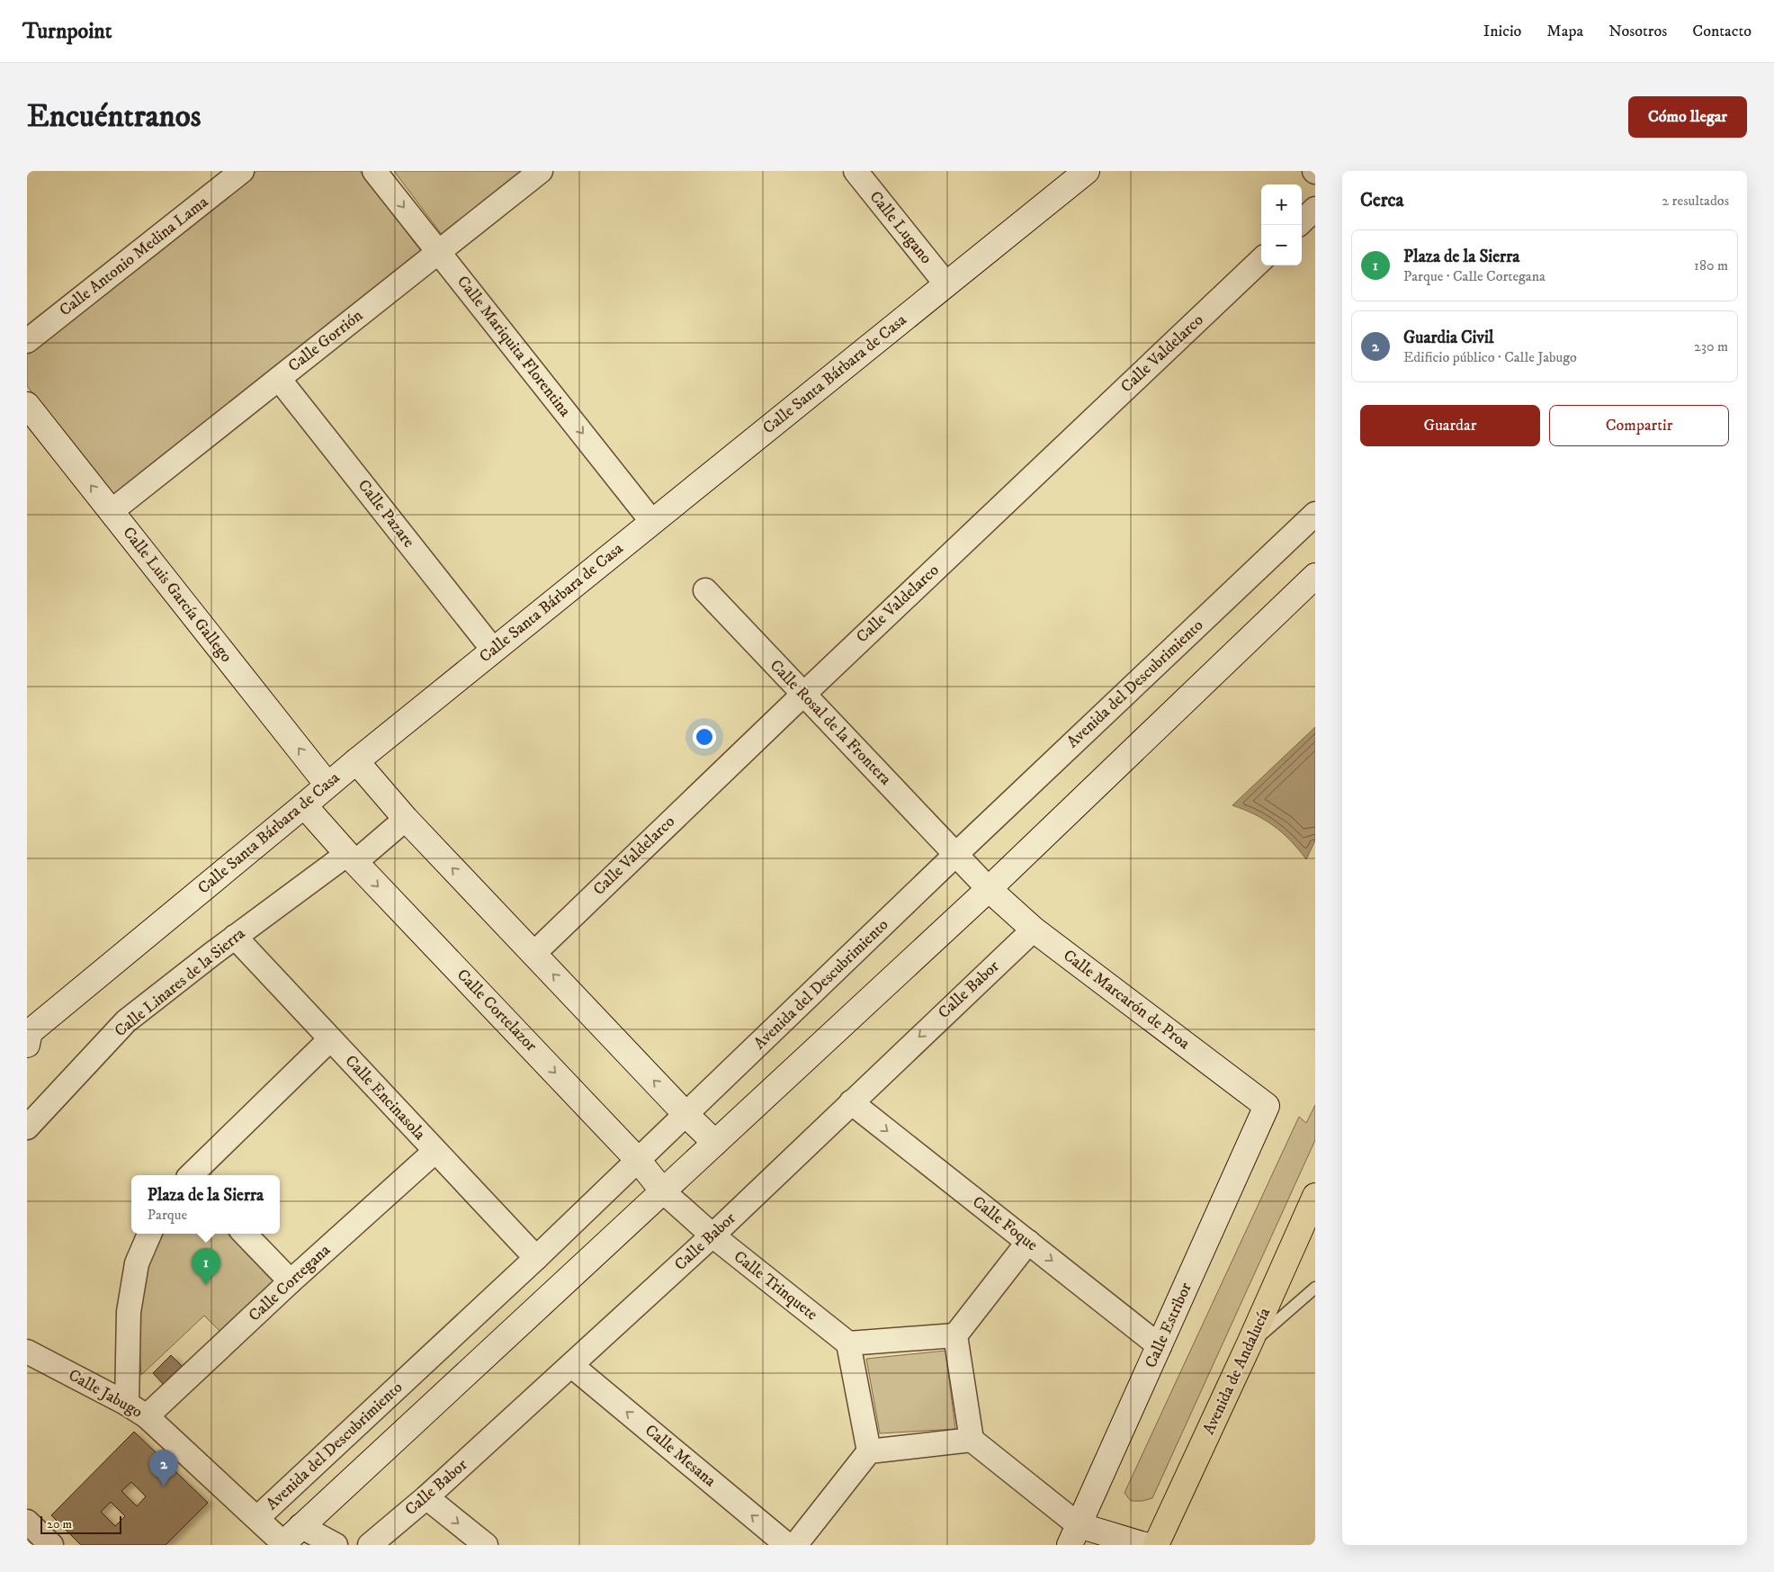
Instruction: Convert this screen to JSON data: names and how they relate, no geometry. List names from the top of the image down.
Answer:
{
  "streets": {
    "highway": ["Avenida de Andalucía"],
    "street": [
      "Calle Lugano",
      "Calle Antonio Medina Lama",
      "Calle Gorrión",
      "Calle Mariquita Florentina",
      "Calle Valdelarco",
      "Calle Santa Bárbara de Casa",
      "Calle Pazare",
      "Calle Luis García Gallego",
      "Avenida del Descubrimiento",
      "Calle Rosal de la Frontera",
      "Calle Linares de la Sierra",
      "Calle Babor",
      "Calle Marcarón de Proa",
      "Calle Cortelazor",
      "Calle Encinasola",
      "Calle Foque",
      "Calle Cortegana",
      "Calle Trinquete",
      "Calle Estribor",
      "Calle Jabugo",
      "Calle Mesana"
    ]
  },
  "crossings": [
    ["Calle Lugano", "Calle Santa Bárbara de Casa"],
    ["Calle Gorrión", "Calle Mariquita Florentina"],
    ["Calle Gorrión", "Calle Pazare"],
    ["Calle Gorrión", "Calle Luis García Gallego"],
    ["Calle Mariquita Florentina", "Calle Santa Bárbara de Casa"],
    ["Calle Valdelarco", "Calle Rosal de la Frontera"],
    ["Calle Santa Bárbara de Casa", "Calle Pazare"],
    ["Calle Santa Bárbara de Casa", "Calle Luis García Gallego"],
    ["Calle Santa Bárbara de Casa", "Calle Cortelazor"],
    ["Avenida del Descubrimiento", "Calle Rosal de la Frontera"],
    ["Avenida del Descubrimiento", "Calle Cortelazor"],
    ["Avenida del Descubrimiento", "Calle Encinasola"],
    ["Avenida del Descubrimiento", "Calle Jabugo"],
    ["Calle Linares de la Sierra", "Calle Cortelazor"],
    ["Calle Linares de la Sierra", "Calle Encinasola"],
    ["Calle Babor", "Calle Marcarón de Proa"],
    ["Calle Babor", "Calle Foque"],
    ["Calle Babor", "Calle Trinquete"],
    ["Calle Babor", "Calle Mesana"],
    ["Calle Marcarón de Proa", "Calle Estribor"],
    ["Calle Encinasola", "Calle Cortegana"],
    ["Calle Foque", "Calle Estribor"],
    ["Calle Cortegana", "Calle Jabugo"]
  ],
  "one_way": [
    "Calle Mariquita Florentina",
    "Calle Luis García Gallego",
    "Calle Foque",
    "Calle Mesana"
  ],
  "scale_bar": "20 m",
  "page": {
    "header": "Turnpoint",
    "nav": [
      "Inicio",
      "Mapa",
      "Nosotros",
      "Contacto"
    ],
    "buttons": [
      "Cómo llegar",
      ["Guardar", "Compartir"]
    ],
    "title": "Encuéntranos",
    "heading": ["Cerca", "2 resultados"],
    "map_buttons": ["+", "−"],
    "list": [
      {
        "mark": "1",
        "name": "Plaza de la Sierra",
        "note": "Parque · Calle Cortegana",
        "value": "180 m"
      },
      {
        "mark": "2",
        "name": "Guardia Civil",
        "note": "Edificio público · Calle Jabugo",
        "value": "230 m"
      }
    ],
    "popup": ["Plaza de la Sierra", "Parque"],
    "pins": ["1", "2"],
    "scale": "20 m"
  }
}
